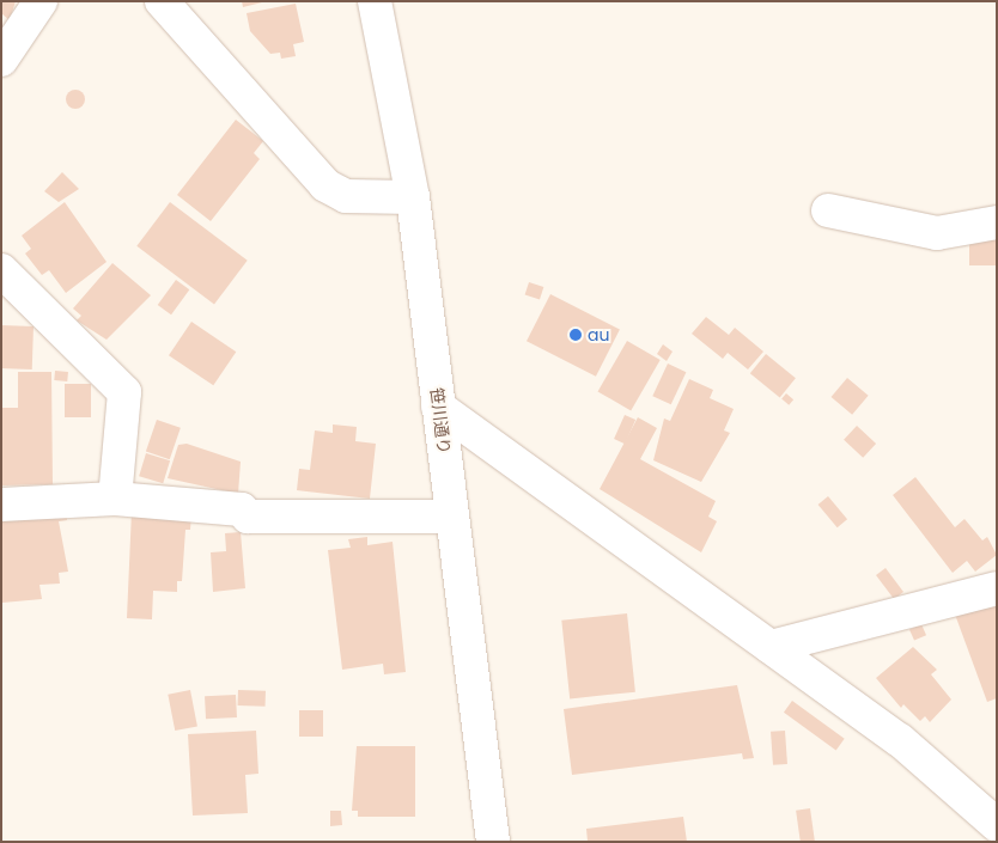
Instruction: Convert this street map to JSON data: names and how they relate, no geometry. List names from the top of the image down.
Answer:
{
  "streets": {
    "street": ["笹川通り"]
  },
  "places": ["au"]
}
